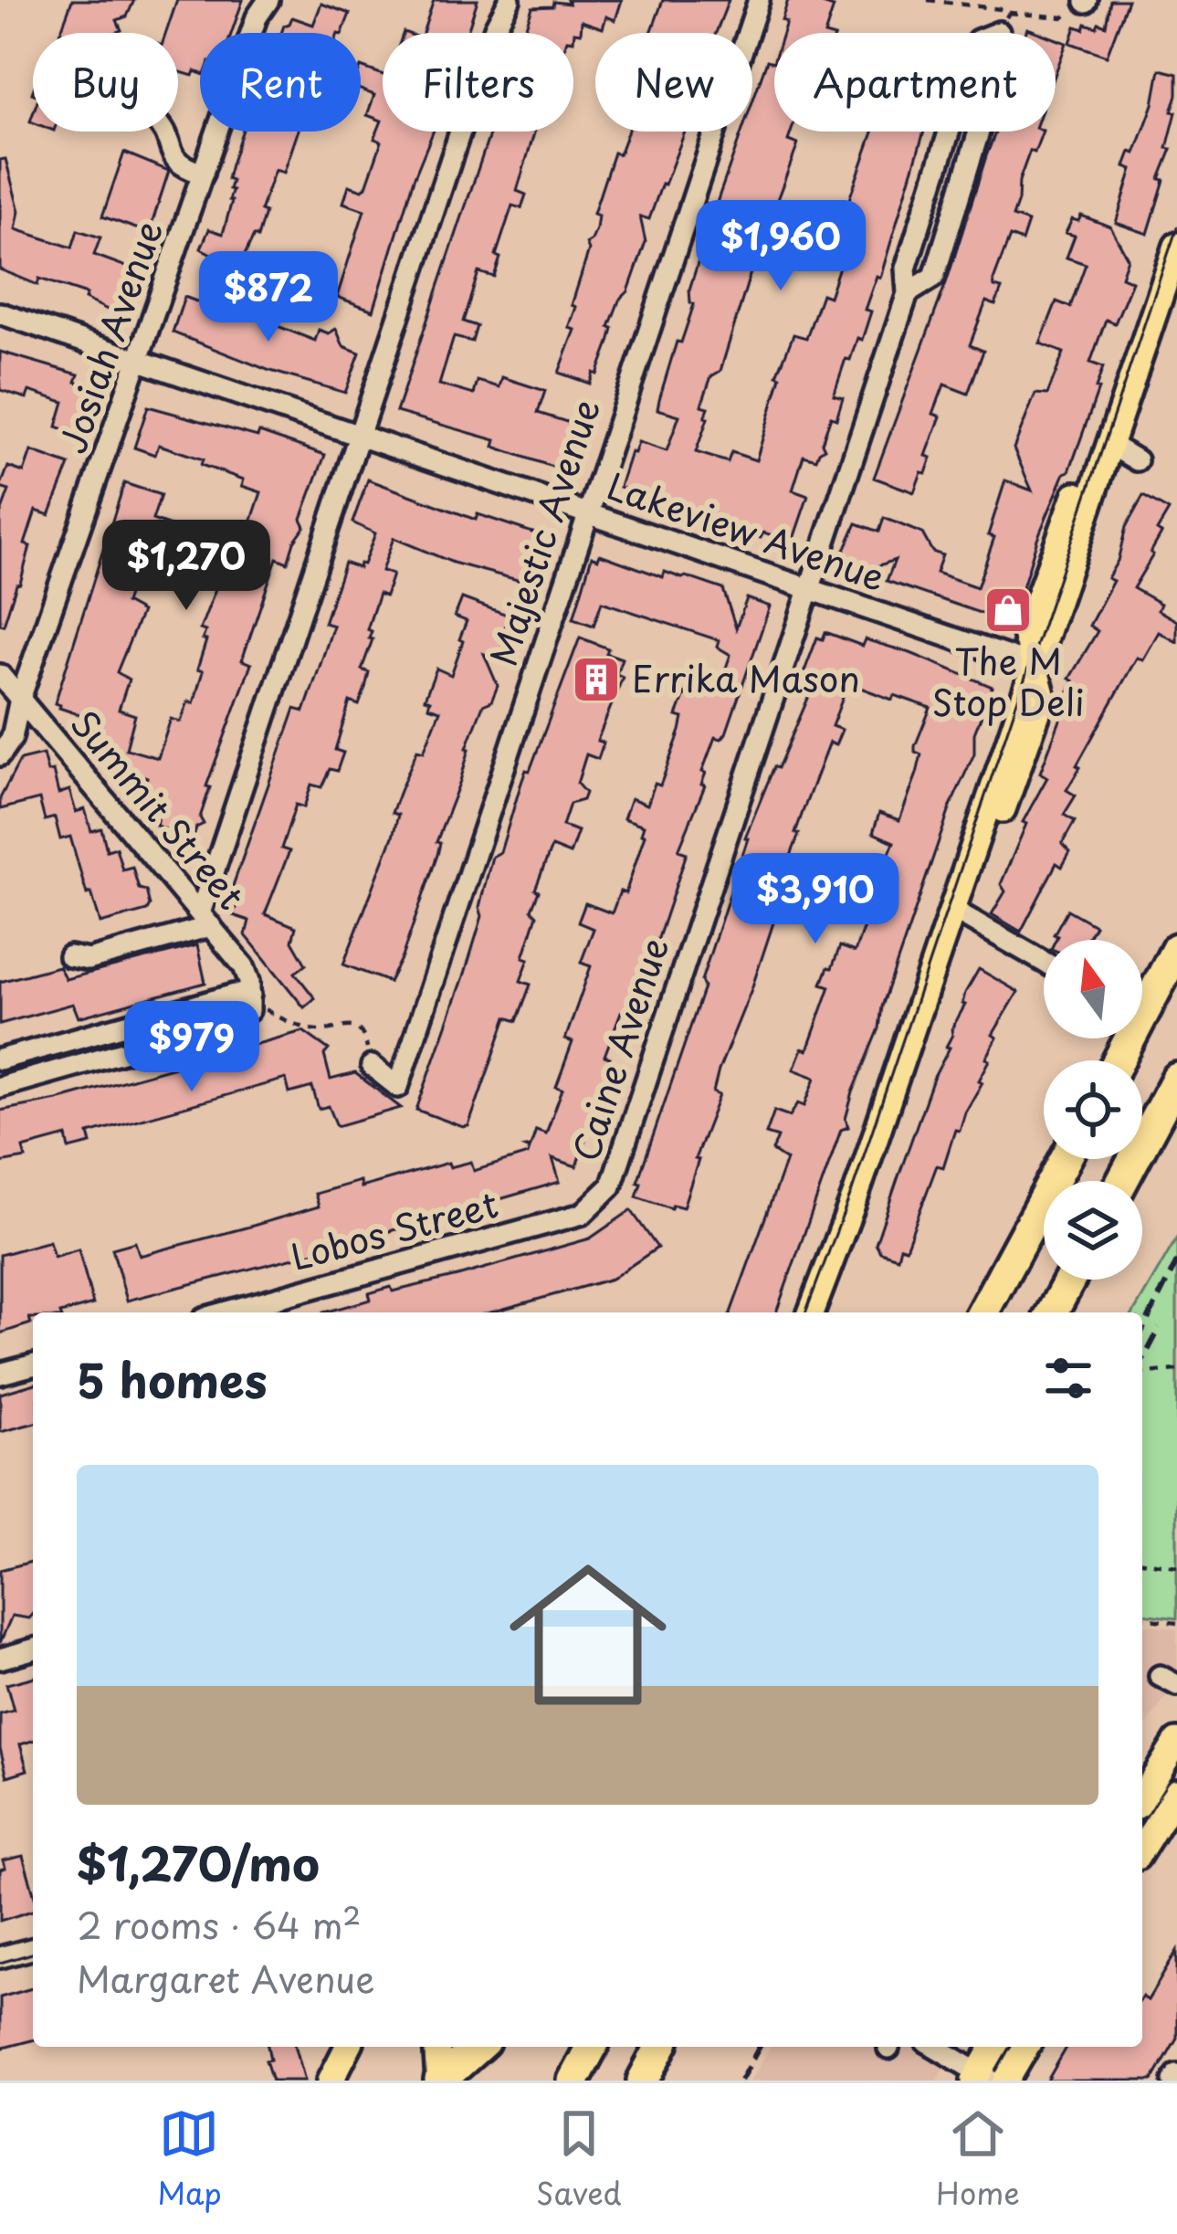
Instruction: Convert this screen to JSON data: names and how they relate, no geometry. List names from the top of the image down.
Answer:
{
  "streets": {
    "street": [
      "Josiah Avenue",
      "Majestic Avenue",
      "Lakeview Avenue",
      "Summit Street",
      "Caine Avenue",
      "Lobos Street"
    ]
  },
  "crossings": [
    ["Josiah Avenue", "Lakeview Avenue"],
    ["Josiah Avenue", "Summit Street"],
    ["Majestic Avenue", "Lakeview Avenue"],
    ["Lakeview Avenue", "Caine Avenue"],
    ["Caine Avenue", "Lobos Street"]
  ],
  "places": {
    "shop": ["The M Stop Deli"],
    "building": ["Errika Mason"]
  },
  "north": "top",
  "page": {
    "chip": [
      "Buy",
      "Rent",
      "Filters",
      "New",
      "Apartment"
    ],
    "price": [
      "$1,960",
      "$872",
      "$1,270",
      "$3,910",
      "$979"
    ],
    "heading": "5 homes",
    "list": [
      {
        "name": "$1,270/mo",
        "note": "2 rooms · 64 m² · Margaret Avenue"
      }
    ],
    "tabs": ["Map", "Saved", "Home"]
  }
}
